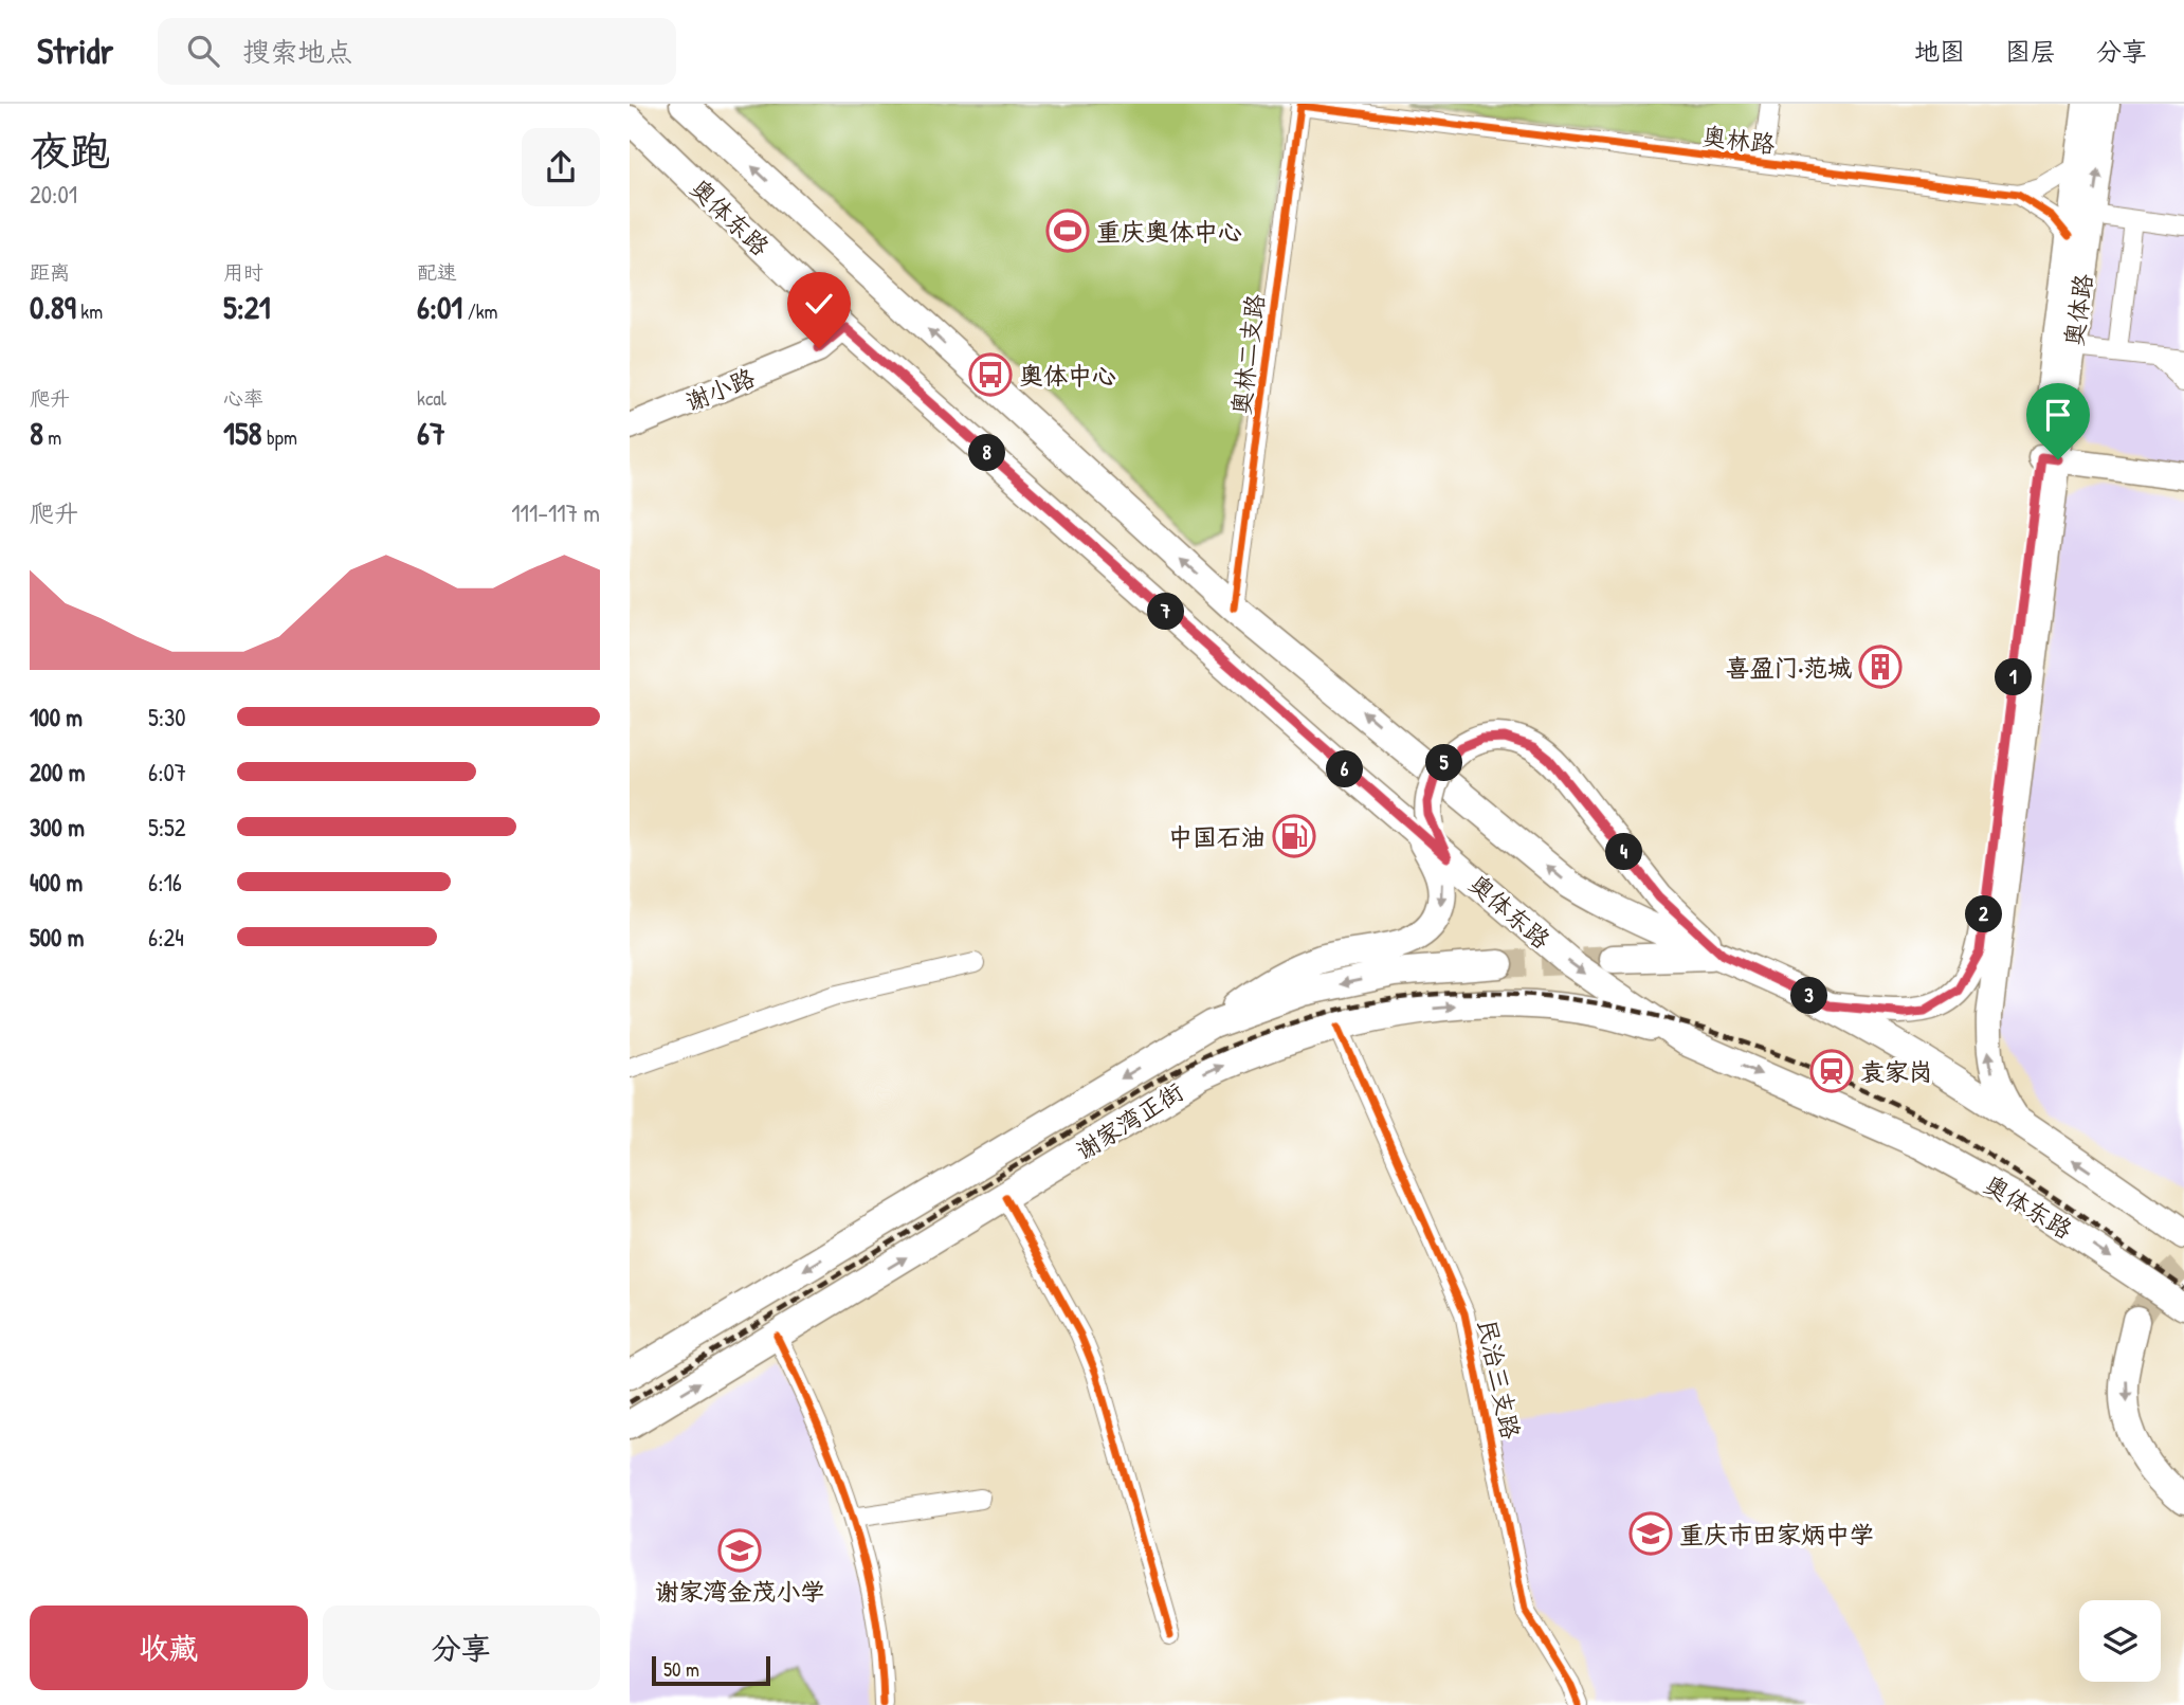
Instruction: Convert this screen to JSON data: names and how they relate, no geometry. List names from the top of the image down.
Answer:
{
  "streets": {
    "main road": [
      "奥体东路",
      "奥体路",
      "谢小路",
      "谢家湾正街"
    ],
    "street": ["奥林路", "奥林二支路", "民治三支路"]
  },
  "crossings": [
    ["奥林路", "奥体路"],
    ["奥林路", "奥林二支路"],
    ["奥体东路", "谢小路"],
    ["奥体东路", "谢家湾正街"],
    ["谢家湾正街", "民治三支路"]
  ],
  "one_way": ["奥体路"],
  "places": {
    "sports": ["重庆奥体中心"],
    "bus stop": ["奥体中心"],
    "building": ["喜盈门·范城"],
    "fuel station": ["中国石油"],
    "station": ["袁家岗"],
    "school or university": ["重庆市田家炳中学", "谢家湾金茂小学"]
  },
  "scale_bar": "50 m",
  "page": {
    "header": "Stridr",
    "search": "搜索地点",
    "nav": ["地图", "图层", "分享"],
    "heading": ["夜跑", "20:01"],
    "stats": [
      ["距离", "0.89 km"],
      ["用时", "5:21"],
      ["配速", "6:01 /km"],
      ["爬升", "8 m"],
      ["心率", "158 bpm"],
      ["kcal", "67"]
    ],
    "pins": [
      "8",
      "7",
      "1",
      "5",
      "6",
      "4",
      "2",
      "3"
    ],
    "chart": ["爬升", "111–117 m"],
    "list": [
      {
        "name": "100 m",
        "note": "5:30"
      },
      {
        "name": "200 m",
        "note": "6:07"
      },
      {
        "name": "300 m",
        "note": "5:52"
      },
      {
        "name": "400 m",
        "note": "6:16"
      },
      {
        "name": "500 m",
        "note": "6:24"
      }
    ],
    "buttons": ["收藏", "分享"],
    "scale": "50 m"
  }
}
